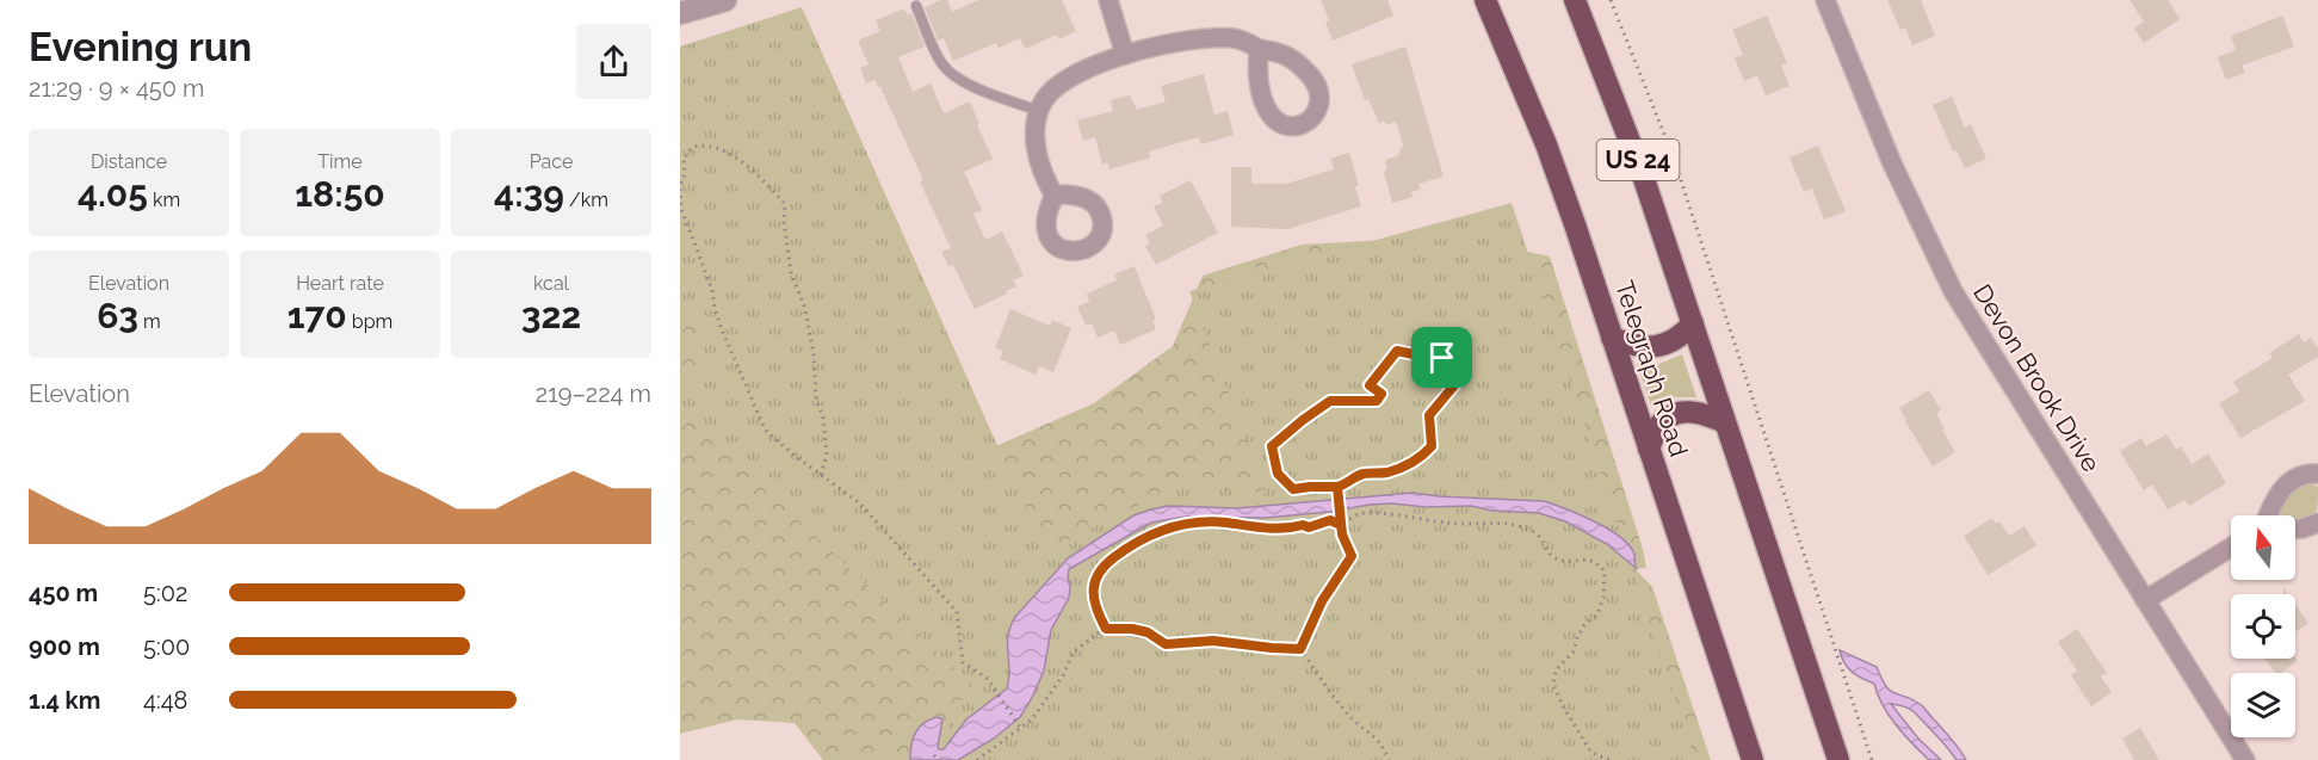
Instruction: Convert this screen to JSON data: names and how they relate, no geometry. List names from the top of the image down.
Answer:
{
  "streets": {
    "highway": ["US 24", "Telegraph Road"],
    "street": ["Devon Brook Drive"]
  },
  "north": "top",
  "page": {
    "heading": ["Evening run", "21:29 · 9 × 450 m"],
    "stats": [
      ["Distance", "4.05 km"],
      ["Time", "18:50"],
      ["Pace", "4:39 /km"],
      ["Elevation", "63 m"],
      ["Heart rate", "170 bpm"],
      ["kcal", "322"]
    ],
    "chart": ["Elevation", "219–224 m"],
    "list": [
      {
        "name": "450 m",
        "note": "5:02"
      },
      {
        "name": "900 m",
        "note": "5:00"
      },
      {
        "name": "1.4 km",
        "note": "4:48"
      }
    ]
  }
}
